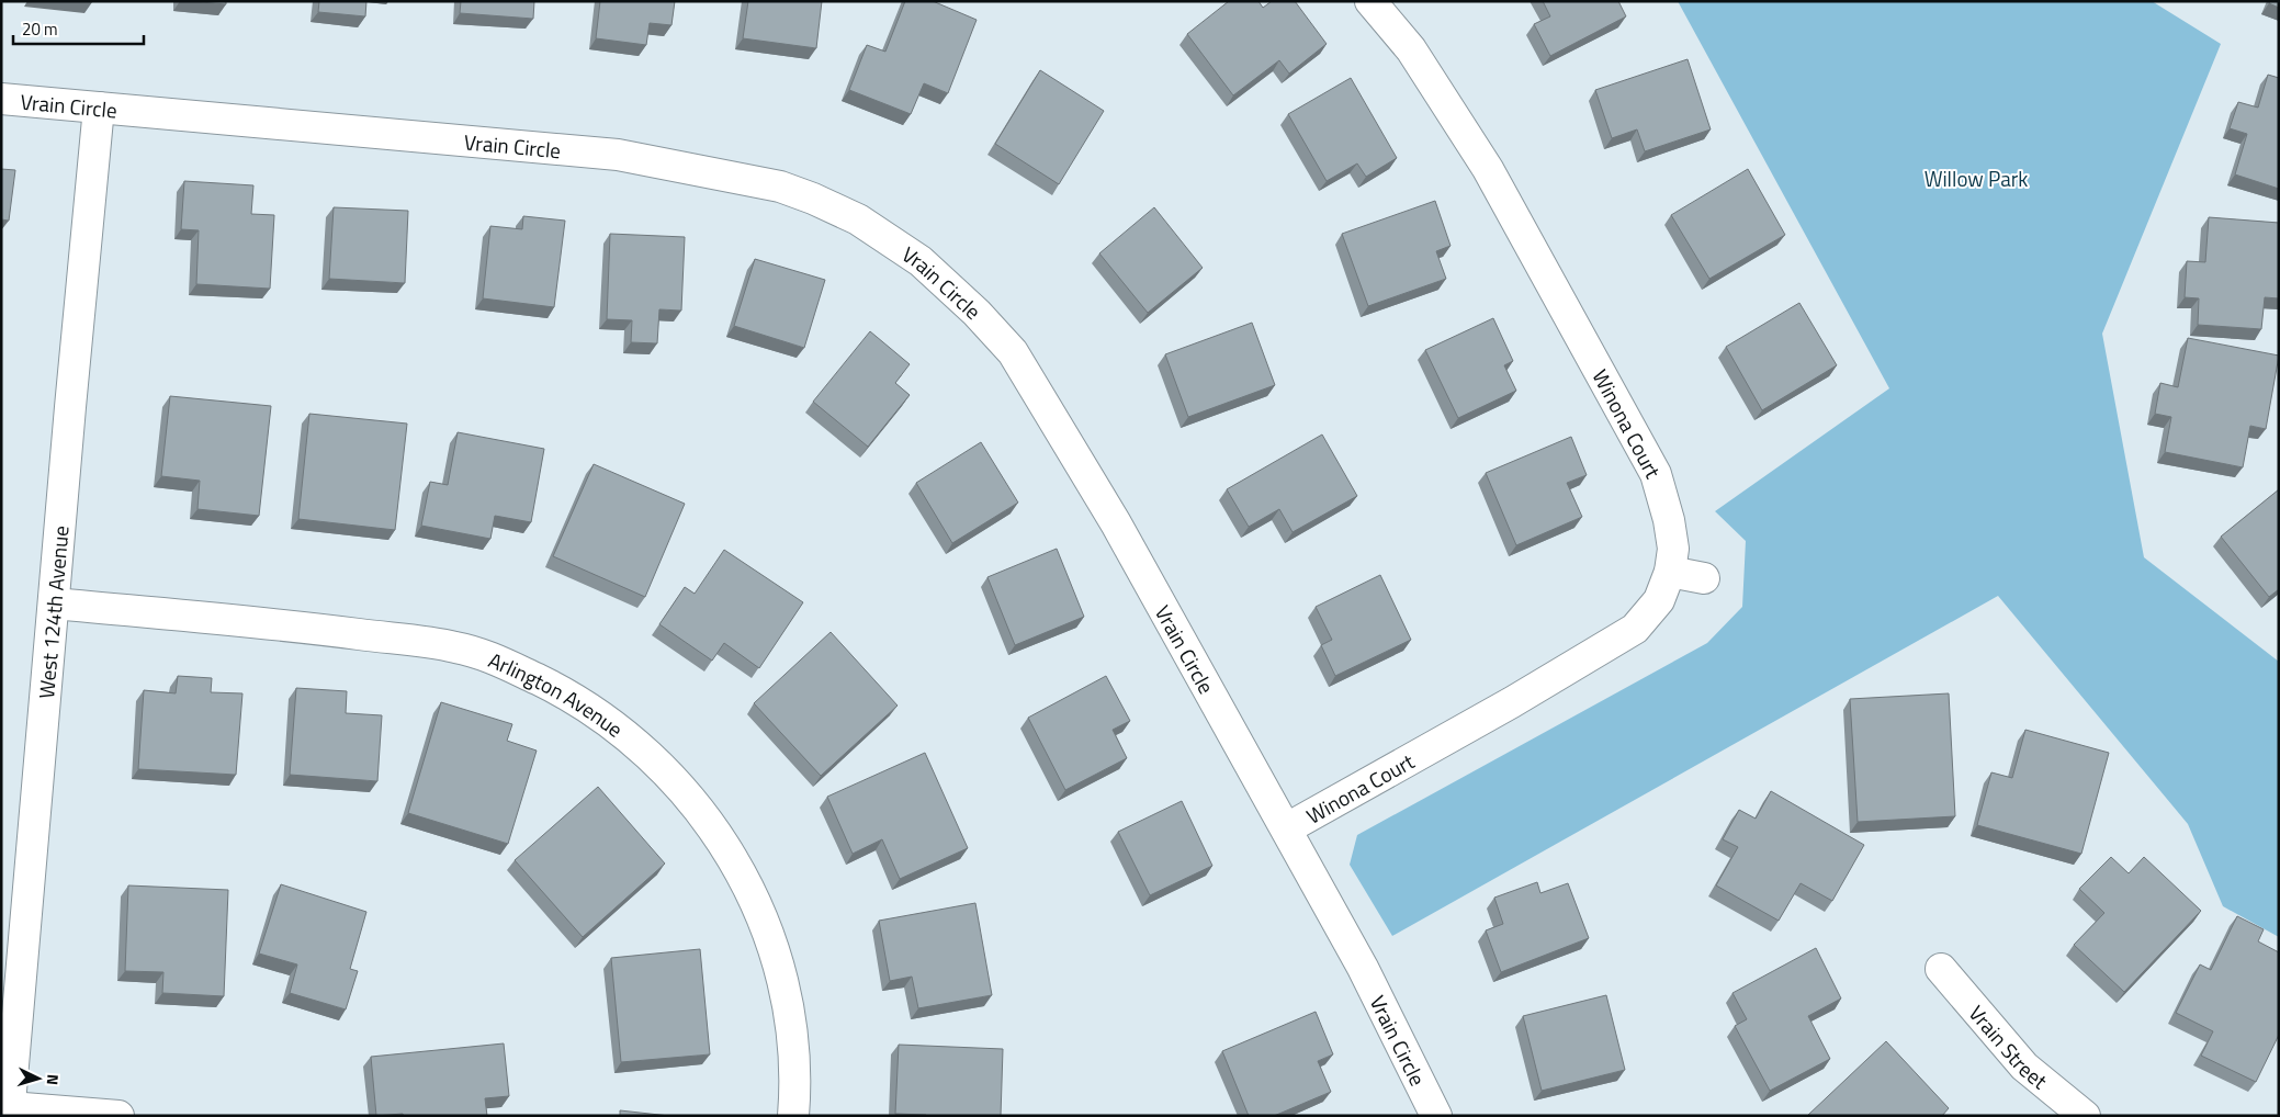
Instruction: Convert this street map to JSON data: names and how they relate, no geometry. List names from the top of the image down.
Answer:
{
  "streets": {
    "street": [
      "Vrain Circle",
      "Winona Court",
      "West 124th Avenue",
      "Arlington Avenue",
      "Vrain Street"
    ]
  },
  "crossings": [
    ["Vrain Circle", "Winona Court"],
    ["Vrain Circle", "West 124th Avenue"],
    ["West 124th Avenue", "Arlington Avenue"]
  ],
  "parks": ["Willow Park"],
  "scale_bar": "20 m",
  "north": "right"
}
